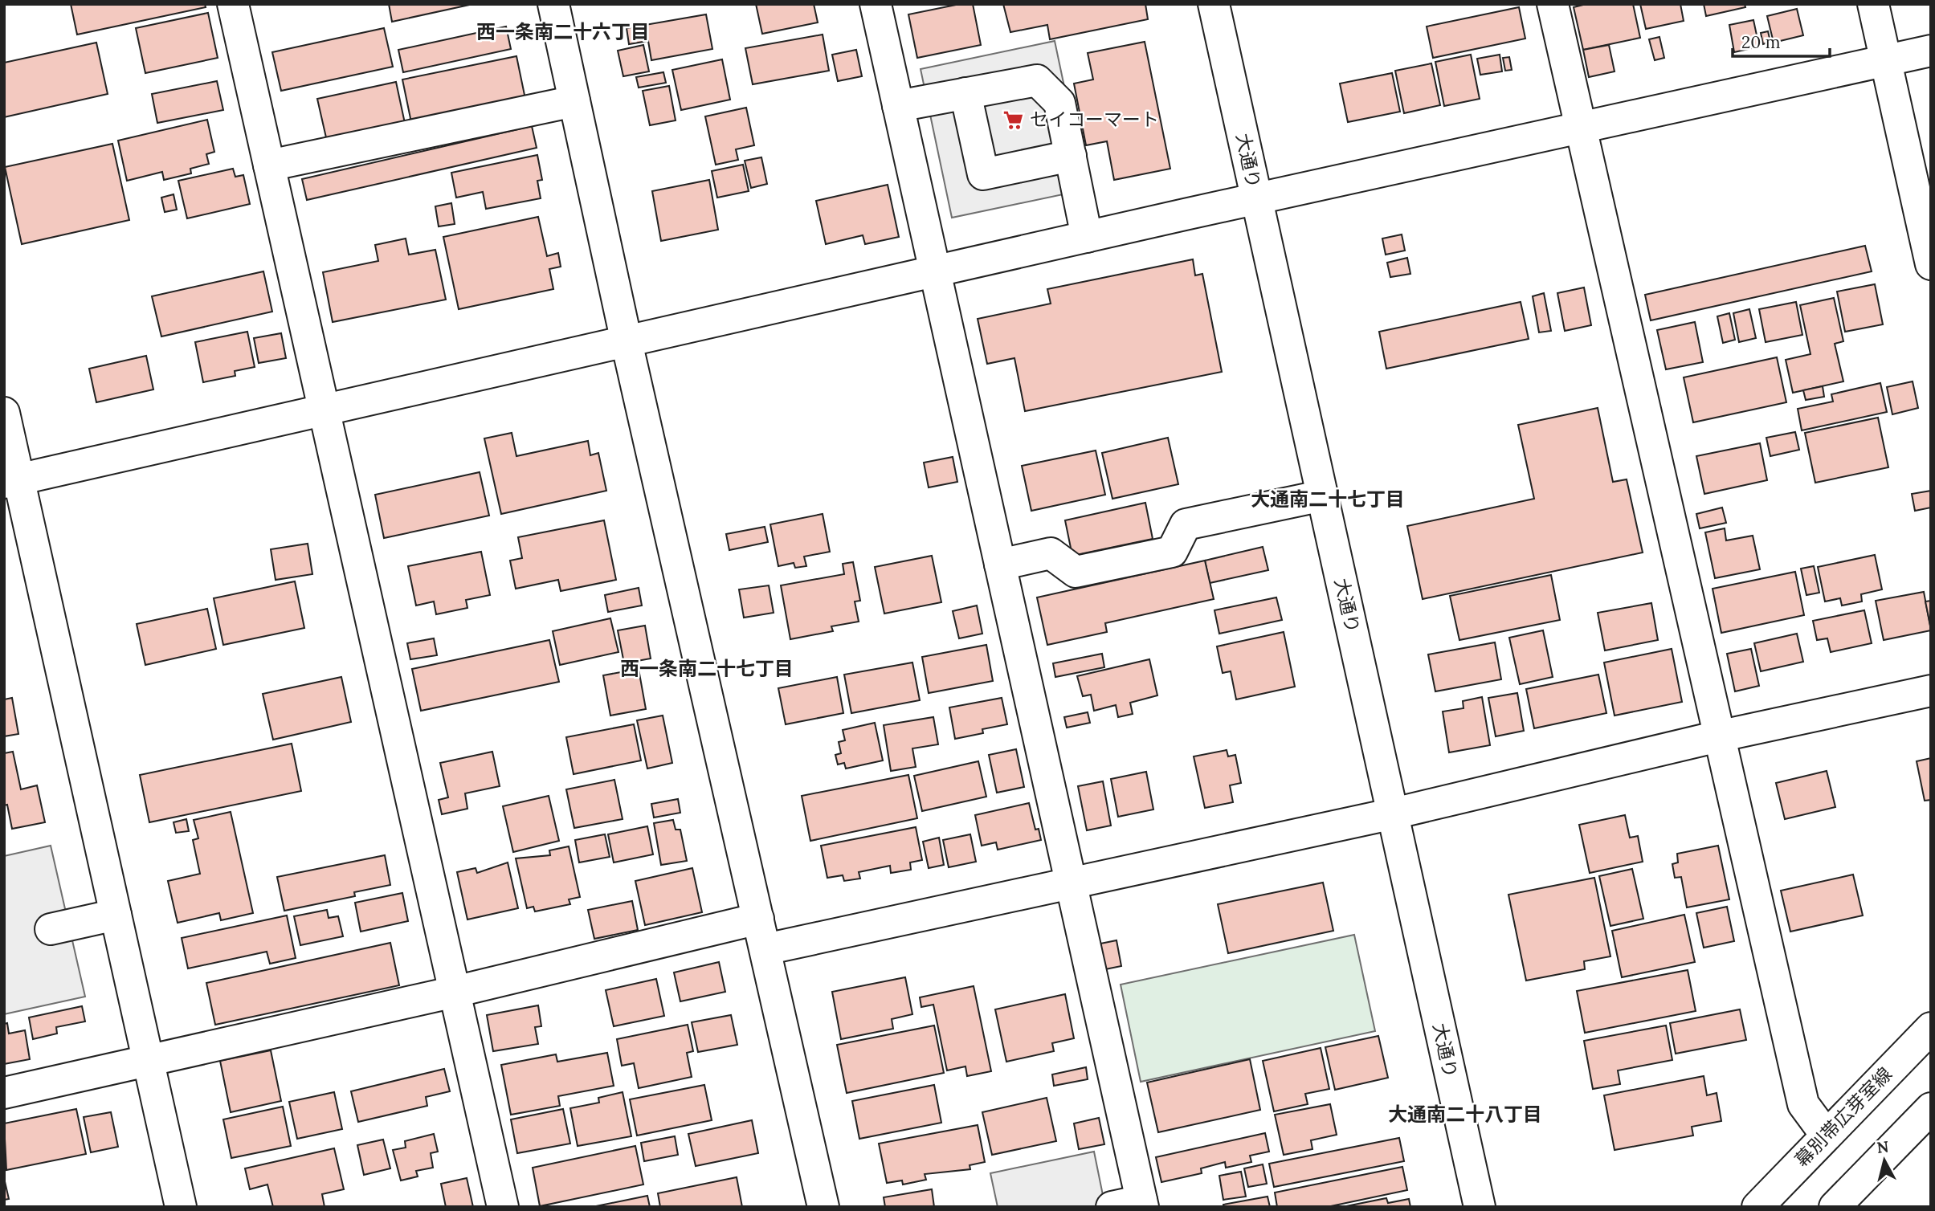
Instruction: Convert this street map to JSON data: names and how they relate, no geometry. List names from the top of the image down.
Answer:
{
  "streets": {
    "main road": ["大通り", "幕別帯広芽室線"]
  },
  "districts": [
    "西一条南二十六丁目",
    "大通南二十七丁目",
    "西一条南二十七丁目",
    "大通南二十八丁目"
  ],
  "places": {
    "supermarket": ["セイコーマート"]
  },
  "scale_bar": "20 m",
  "north": "top"
}
